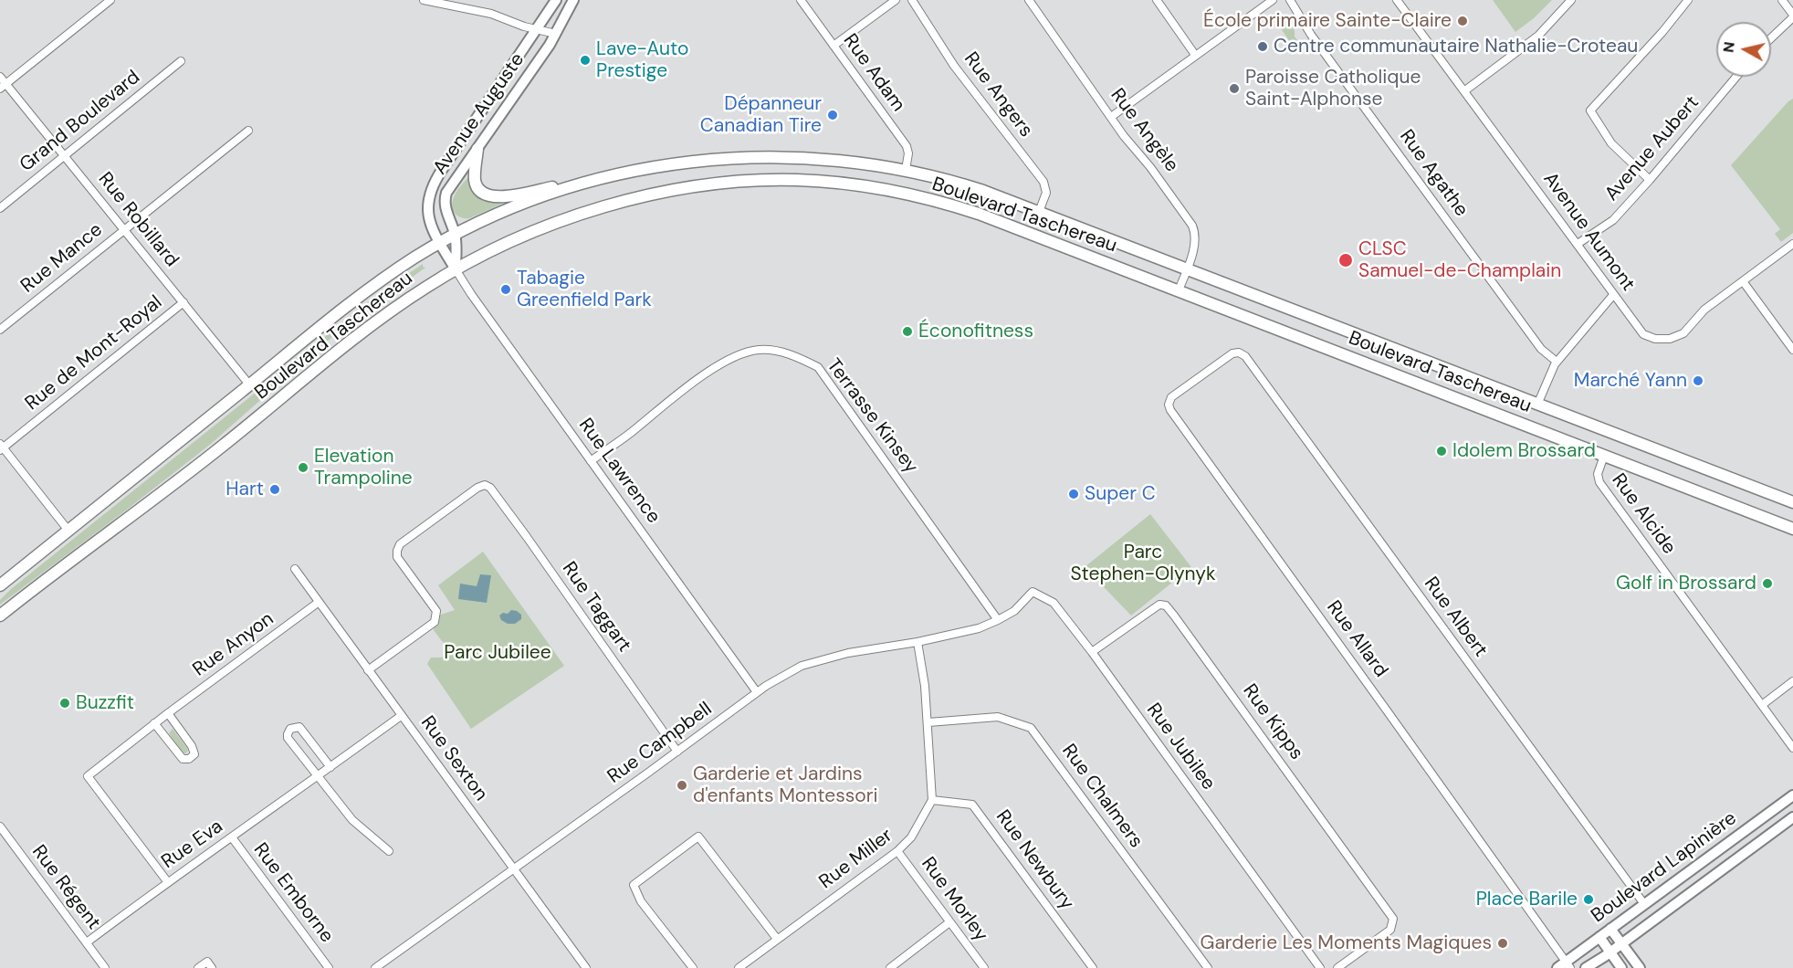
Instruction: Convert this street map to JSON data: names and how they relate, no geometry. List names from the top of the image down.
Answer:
{
  "streets": {
    "main road": ["Avenue Auguste", "Boulevard Taschereau", "Boulevard Lapinière"],
    "street": [
      "Rue Adam",
      "Rue Angers",
      "Grand Boulevard",
      "Rue Angèle",
      "Avenue Aubert",
      "Rue Agathe",
      "Rue Robillard",
      "Avenue Aumont",
      "Rue Mance",
      "Rue de Mont-Royal",
      "Terrasse Kinsey",
      "Rue Lawrence",
      "Rue Alcide",
      "Rue Taggart",
      "Rue Albert",
      "Rue Allard",
      "Rue Anyon",
      "Rue Kipps",
      "Rue Campbell",
      "Rue Jubilee",
      "Rue Sexton",
      "Rue Chalmers",
      "Rue Eva",
      "Rue Miller",
      "Rue Newbury",
      "Rue Régent",
      "Rue Emborne",
      "Rue Morley"
    ]
  },
  "crossings": [
    ["Rue Adam", "Boulevard Taschereau"],
    ["Rue Angers", "Boulevard Taschereau"],
    ["Avenue Auguste", "Boulevard Taschereau"],
    ["Avenue Auguste", "Rue Lawrence"],
    ["Grand Boulevard", "Rue Robillard"],
    ["Rue Angèle", "Boulevard Taschereau"],
    ["Avenue Aubert", "Avenue Aumont"],
    ["Boulevard Taschereau", "Rue Robillard"],
    ["Boulevard Taschereau", "Rue Lawrence"],
    ["Boulevard Taschereau", "Rue Alcide"],
    ["Rue Robillard", "Rue Mance"],
    ["Rue Robillard", "Rue de Mont-Royal"],
    ["Terrasse Kinsey", "Rue Lawrence"],
    ["Terrasse Kinsey", "Rue Campbell"],
    ["Terrasse Kinsey", "Rue Jubilee"],
    ["Rue Lawrence", "Rue Campbell"],
    ["Rue Taggart", "Rue Campbell"],
    ["Rue Taggart", "Rue Sexton"],
    ["Rue Albert", "Rue Allard"],
    ["Rue Albert", "Boulevard Lapinière"],
    ["Rue Allard", "Boulevard Lapinière"],
    ["Rue Anyon", "Rue Sexton"],
    ["Rue Anyon", "Rue Eva"],
    ["Rue Kipps", "Rue Jubilee"],
    ["Rue Campbell", "Rue Jubilee"],
    ["Rue Campbell", "Rue Sexton"],
    ["Rue Sexton", "Rue Eva"],
    ["Rue Eva", "Rue Régent"],
    ["Rue Eva", "Rue Emborne"],
    ["Rue Miller", "Rue Newbury"],
    ["Rue Miller", "Rue Morley"]
  ],
  "parks": ["Parc Stephen-Olynyk", "Parc Jubilee"],
  "places": [
    "École primaire Sainte-Claire",
    "Centre communautaire Nathalie-Croteau",
    "Lave-Auto Prestige",
    "Paroisse Catholique Saint-Alphonse",
    "Dépanneur Canadian Tire",
    "CLSC Samuel-de-Champlain",
    "Tabagie Greenfield Park",
    "Éconofitness",
    "Marché Yann",
    "Idolem Brossard",
    "Elevation Trampoline",
    "Hart",
    "Super C",
    "Golf in Brossard",
    "Buzzfit",
    "Garderie et Jardins d'enfants Montessori",
    "Place Barile",
    "Garderie Les Moments Magiques"
  ],
  "north": "left"
}
